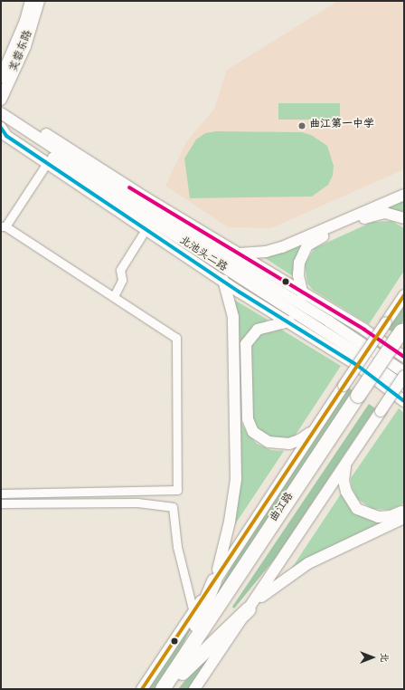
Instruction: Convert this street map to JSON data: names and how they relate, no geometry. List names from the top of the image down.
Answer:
{
  "streets": {
    "highway": ["曲江路"],
    "main road": ["芙蓉东路", "北池头二路"]
  },
  "places": ["曲江第一中学"],
  "north": "right"
}
